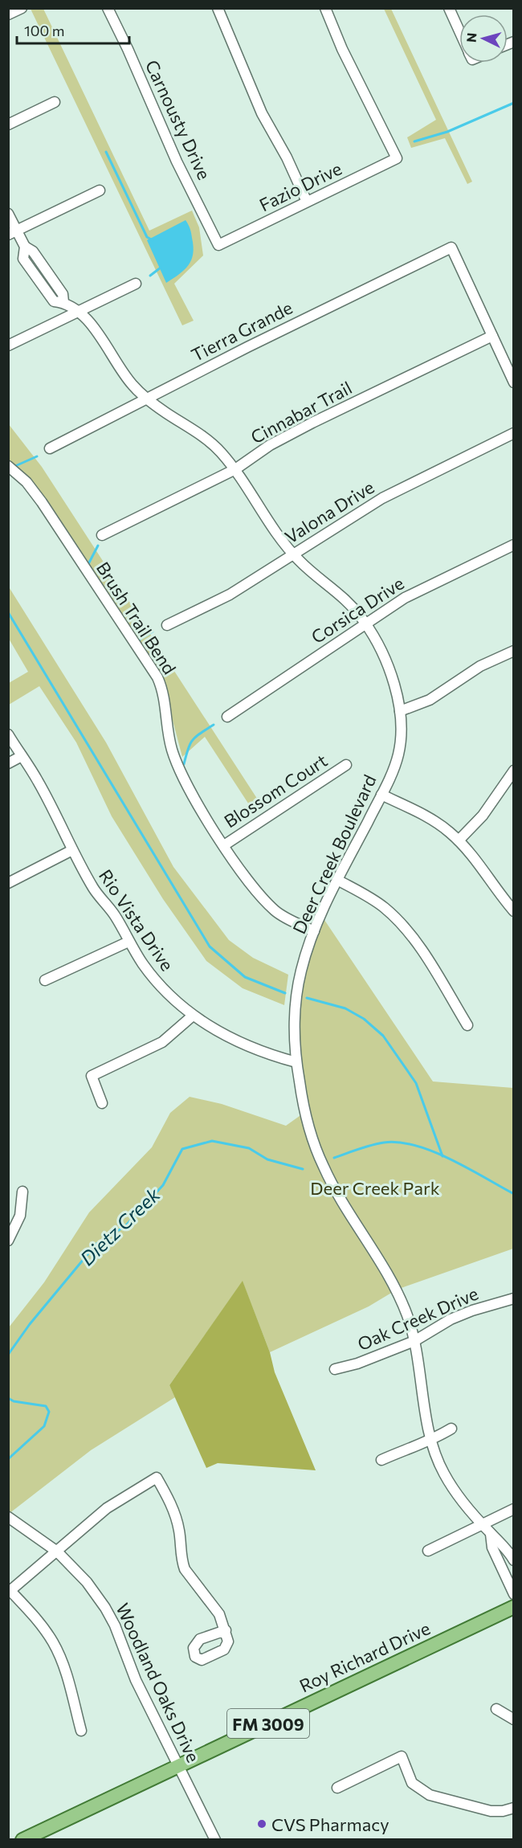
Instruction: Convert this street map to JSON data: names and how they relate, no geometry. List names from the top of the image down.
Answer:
{
  "streets": {
    "main road": ["Roy Richard Drive", "FM 3009"],
    "street": [
      "Carnousty Drive",
      "Fazio Drive",
      "Tierra Grande",
      "Cinnabar Trail",
      "Valona Drive",
      "Corsica Drive",
      "Brush Trail Bend",
      "Blossom Court",
      "Deer Creek Boulevard",
      "Rio Vista Drive",
      "Oak Creek Drive",
      "Woodland Oaks Drive"
    ]
  },
  "crossings": [
    ["Carnousty Drive", "Fazio Drive"],
    ["Tierra Grande", "Cinnabar Trail"],
    ["Tierra Grande", "Deer Creek Boulevard"],
    ["Cinnabar Trail", "Deer Creek Boulevard"],
    ["Valona Drive", "Deer Creek Boulevard"],
    ["Corsica Drive", "Deer Creek Boulevard"],
    ["Brush Trail Bend", "Blossom Court"],
    ["Brush Trail Bend", "Deer Creek Boulevard"],
    ["Deer Creek Boulevard", "Rio Vista Drive"],
    ["Deer Creek Boulevard", "Oak Creek Drive"],
    ["Roy Richard Drive", "Woodland Oaks Drive"]
  ],
  "water": ["Dietz Creek"],
  "parks": ["Deer Creek Park"],
  "places": ["CVS Pharmacy"],
  "scale_bar": "100 m",
  "north": "left"
}
